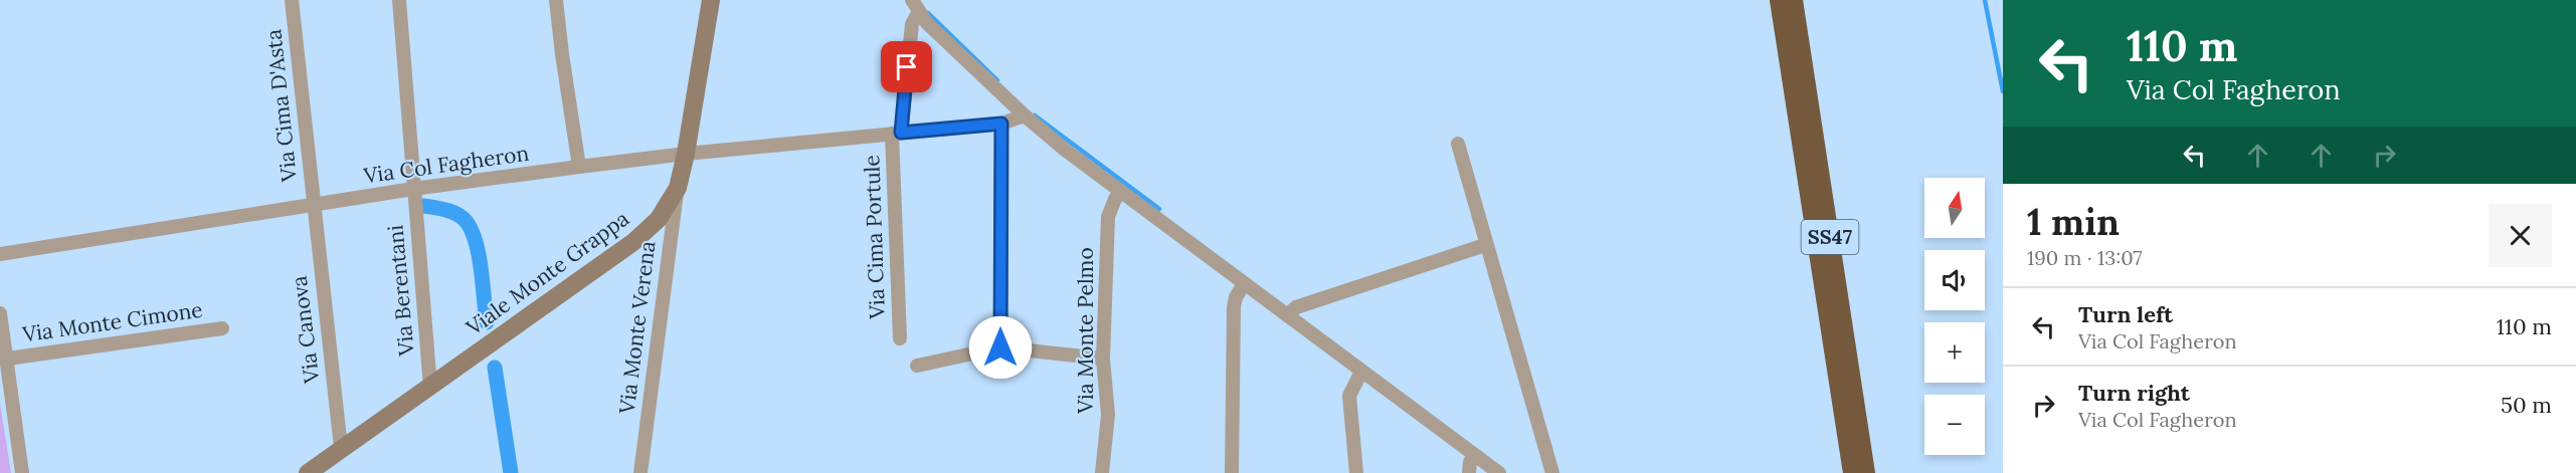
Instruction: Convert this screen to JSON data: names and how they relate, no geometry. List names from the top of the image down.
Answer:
{
  "streets": {
    "highway": ["SS47"],
    "street": [
      "Via Cima D'Asta",
      "Via Col Fagheron",
      "Via Cima Portule",
      "Viale Monte Grappa",
      "Via Berentani",
      "Via Monte Cimone",
      "Via Monte Verena",
      "Via Canova",
      "Via Monte Pelmo"
    ]
  },
  "crossings": [
    ["Via Cima D'Asta", "Via Col Fagheron"],
    ["Via Cima D'Asta", "Via Canova"],
    ["Via Col Fagheron", "Via Cima Portule"],
    ["Via Col Fagheron", "Viale Monte Grappa"],
    ["Via Col Fagheron", "Via Berentani"],
    ["Via Col Fagheron", "Via Canova"],
    ["Viale Monte Grappa", "Via Berentani"],
    ["Viale Monte Grappa", "Via Monte Verena"],
    ["Viale Monte Grappa", "Via Canova"]
  ],
  "north": "top",
  "page": {
    "turn": ["110 m", "Via Col Fagheron"],
    "map_buttons": ["+", "−"],
    "heading": ["1 min", "190 m · 13:07"],
    "list": [
      {
        "name": "Turn left",
        "note": "Via Col Fagheron",
        "value": "110 m"
      },
      {
        "name": "Turn right",
        "note": "Via Col Fagheron",
        "value": "50 m"
      }
    ]
  }
}
